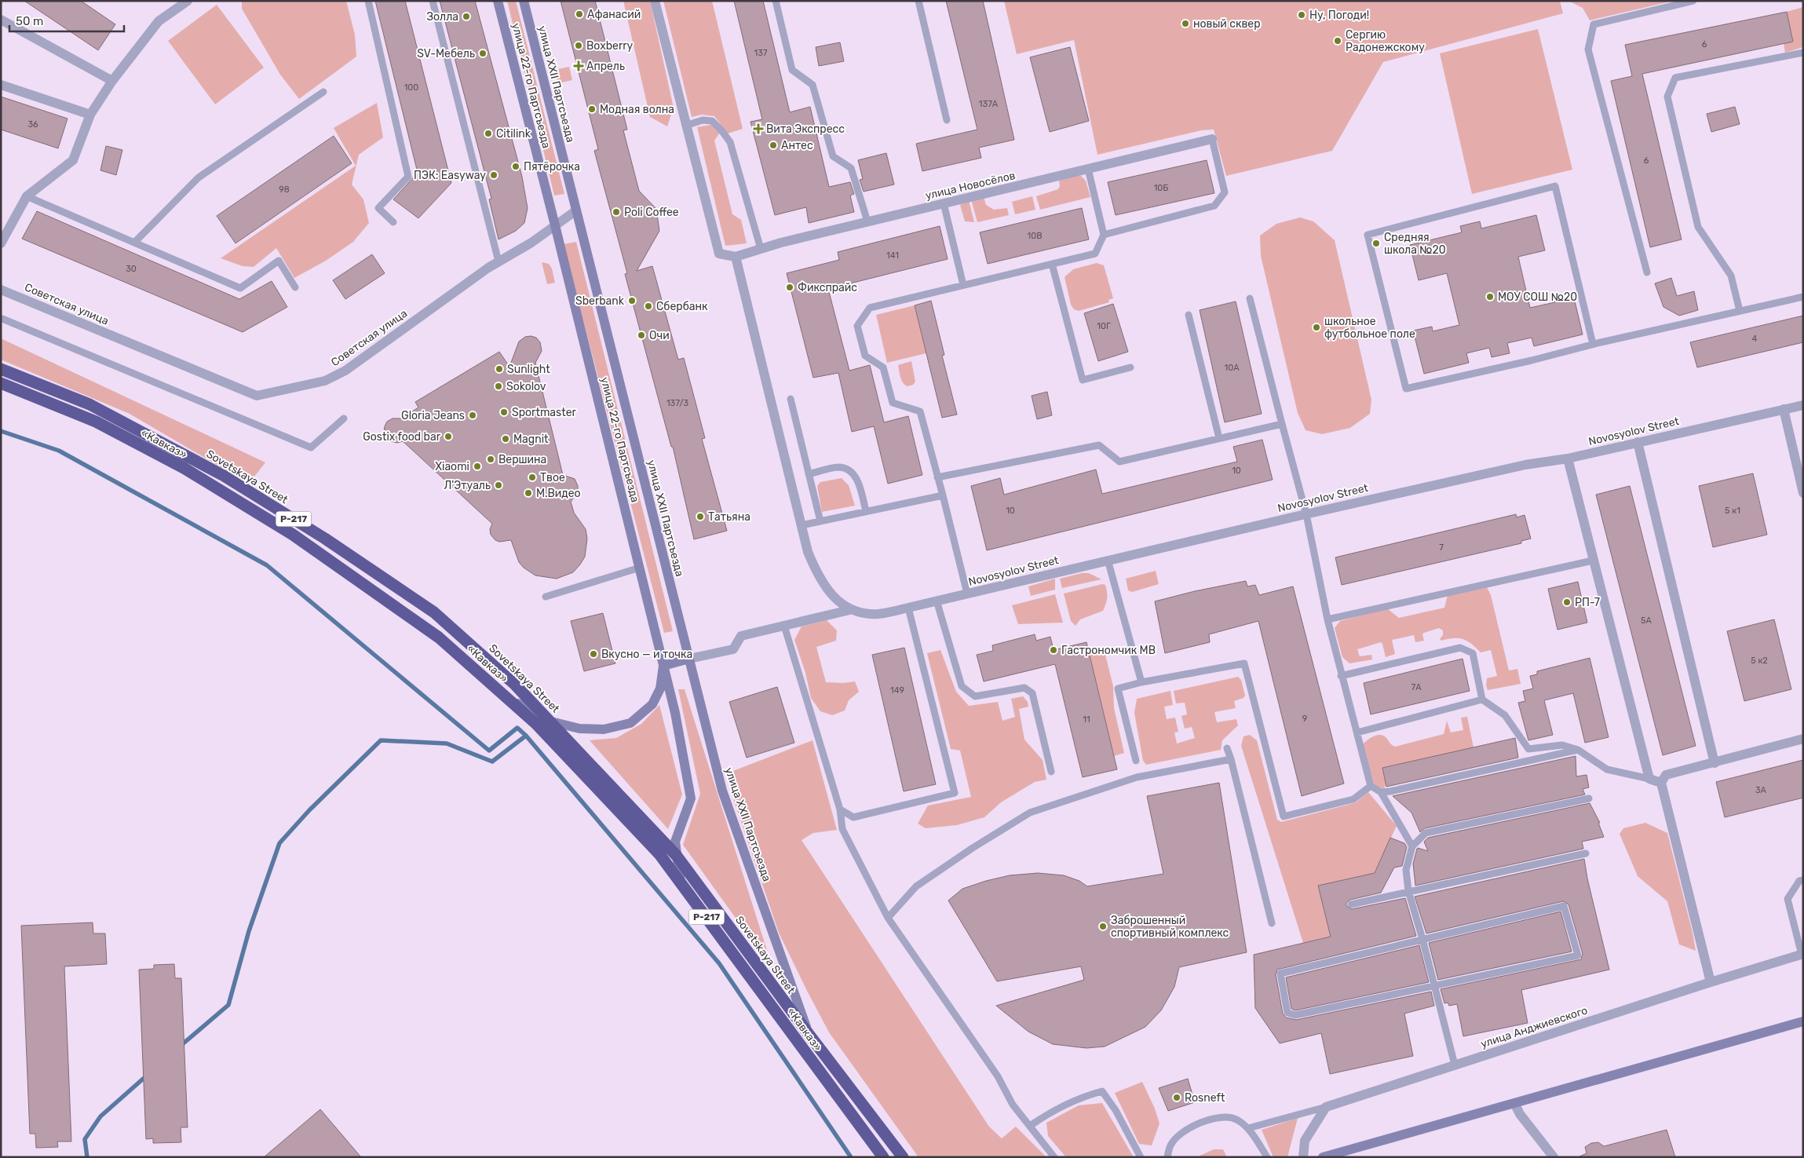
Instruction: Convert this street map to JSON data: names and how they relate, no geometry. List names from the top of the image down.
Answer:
{
  "streets": {
    "highway": ["«Кавказ»", "Sovetskaya Street", "Р-217"],
    "main road": ["улица XXII Партсъезда", "улица 22-го Партсъезда"],
    "street": [
      "улица Новосёлов",
      "Советская улица",
      "Novosyolov Street",
      "улица Анджиевского"
    ]
  },
  "crossings": [
    ["улица XXII Партсъезда", "Советская улица"],
    ["улица XXII Партсъезда", "Sovetskaya Street"],
    ["улица 22-го Партсъезда", "Советская улица"],
    ["улица 22-го Партсъезда", "«Кавказ»"],
    ["улица 22-го Партсъезда", "Sovetskaya Street"]
  ],
  "places": {
    "other": [
      "Афанасий",
      "Ну, Погоди!",
      "Золла",
      "новый сквер",
      "Сергию Радонежскому",
      "Boxberry",
      "SV-Мебель",
      "Модная волна",
      "Citilink",
      "Антес",
      "Пятёрочка",
      "ПЭК: Easyway",
      "Poli Coffee",
      "Средняя школа №20",
      "Фикспрайс",
      "МОУ СОШ №20",
      "Sberbank",
      "Сбербанк",
      "школьное футбольное поле",
      "Очи",
      "Sunlight",
      "Sokolov",
      "Sportmaster",
      "Gloria Jeans",
      "Gostix food bar",
      "Magnit",
      "Вершина",
      "Xiaomi",
      "Твое",
      "Л'Этуаль",
      "М.Видео",
      "Татьяна",
      "РП-7",
      "Гастрономчик МВ",
      "Вкусно — и точка",
      "Заброшенный спортивный комплекс",
      "Rosneft"
    ],
    "health": ["Апрель", "Вита Экспресс"]
  },
  "house_numbers": [
    "6",
    "137",
    "100",
    "137А",
    "36",
    "6",
    "10Б",
    "98",
    "10В",
    "141",
    "30",
    "10Г",
    "4",
    "10А",
    "137/3",
    "10",
    "10",
    "5 к1",
    "7",
    "5А",
    "5 к2",
    "7А",
    "149",
    "9",
    "11",
    "3А"
  ],
  "scale_bar": "50 m"
}
